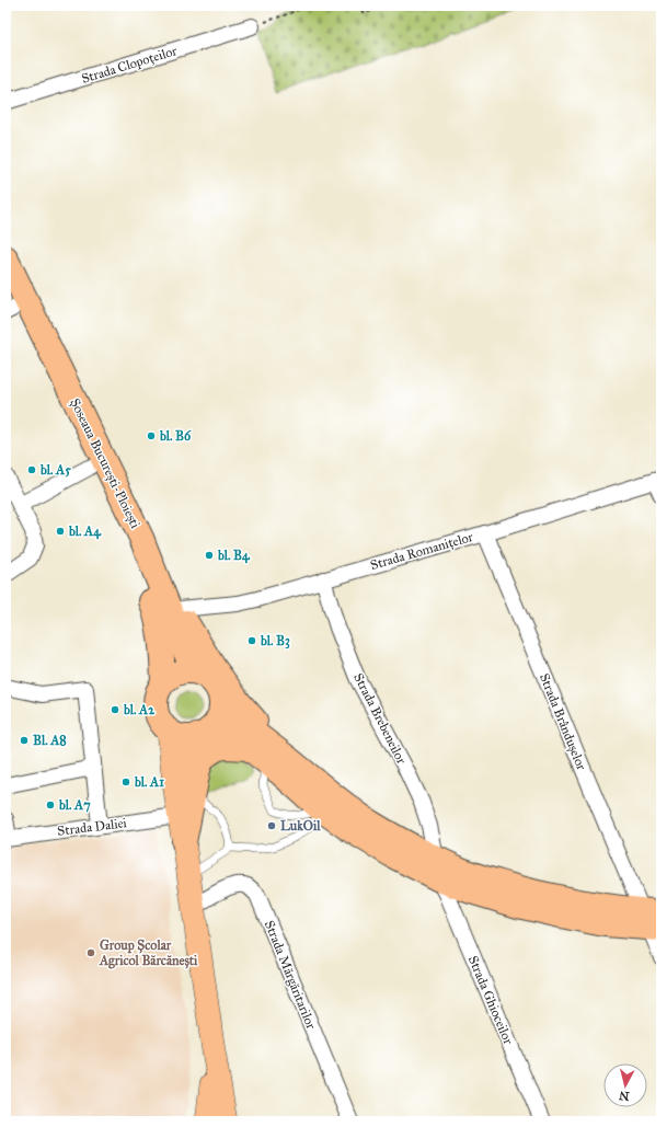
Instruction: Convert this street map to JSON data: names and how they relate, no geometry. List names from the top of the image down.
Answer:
{
  "streets": {
    "highway": ["Șoseaua București-Ploiești"],
    "street": [
      "Strada Clopoțeilor",
      "Strada Romanițelor",
      "Strada Brebeneilor",
      "Strada Brândușelor",
      "Strada Daliei",
      "Strada Mărgăritarilor",
      "Strada Ghioceilor"
    ]
  },
  "crossings": [
    ["Strada Romanițelor", "Strada Brebeneilor"],
    ["Strada Romanițelor", "Strada Brândușelor"],
    ["Strada Brebeneilor", "Strada Ghioceilor"]
  ],
  "places": [
    "bl. B6",
    "bl. A5",
    "bl. A4",
    "bl. B4",
    "bl. B3",
    "bl. A2",
    "Bl. A8",
    "bl. A1",
    "bl. A7",
    "LukOil",
    "Group Școlar Agricol Bărcănești"
  ],
  "north": "bottom"
}
